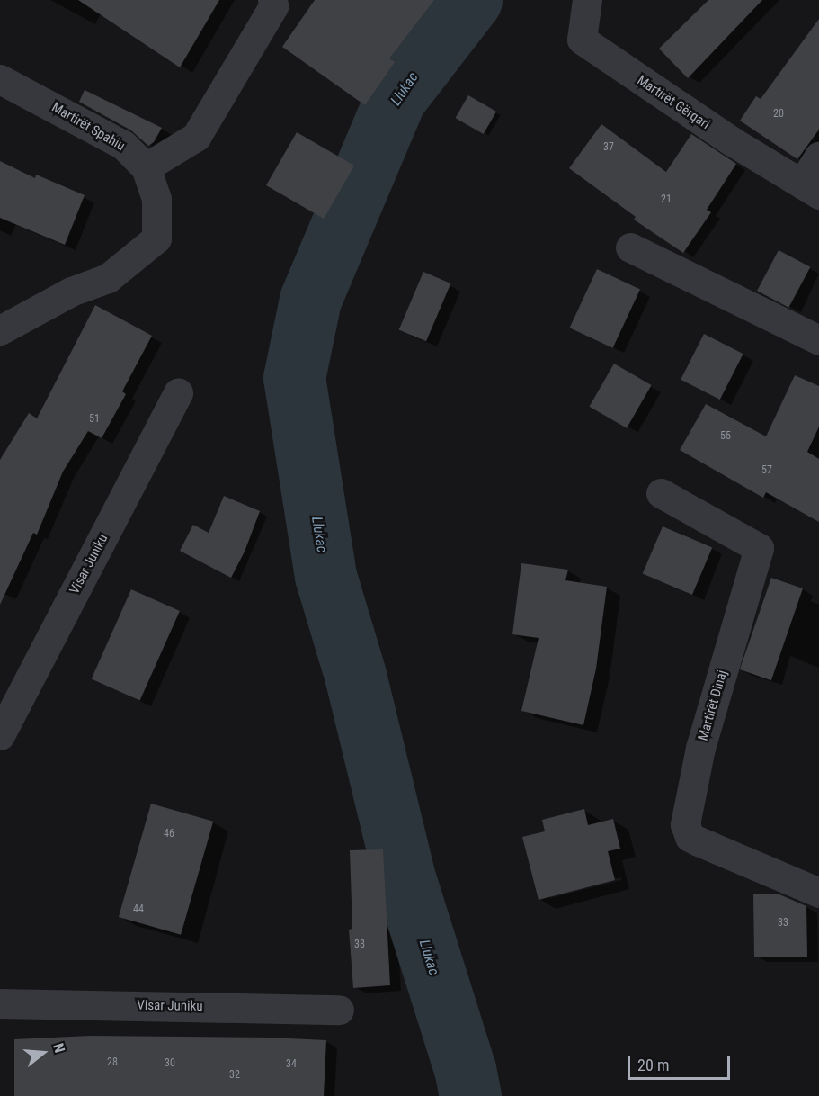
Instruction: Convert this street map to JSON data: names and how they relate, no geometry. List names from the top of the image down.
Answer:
{
  "streets": {
    "street": [
      "Martirët Gërqari",
      "Martirët Spahiu",
      "Visar Juniku",
      "Martirët Dinaj"
    ]
  },
  "water": ["Llukac"],
  "house_numbers": [
    "20",
    "37",
    "21",
    "51",
    "55",
    "57",
    "46",
    "44",
    "33",
    "38",
    "28",
    "30",
    "34",
    "32"
  ],
  "scale_bar": "20 m",
  "north": "right"
}
